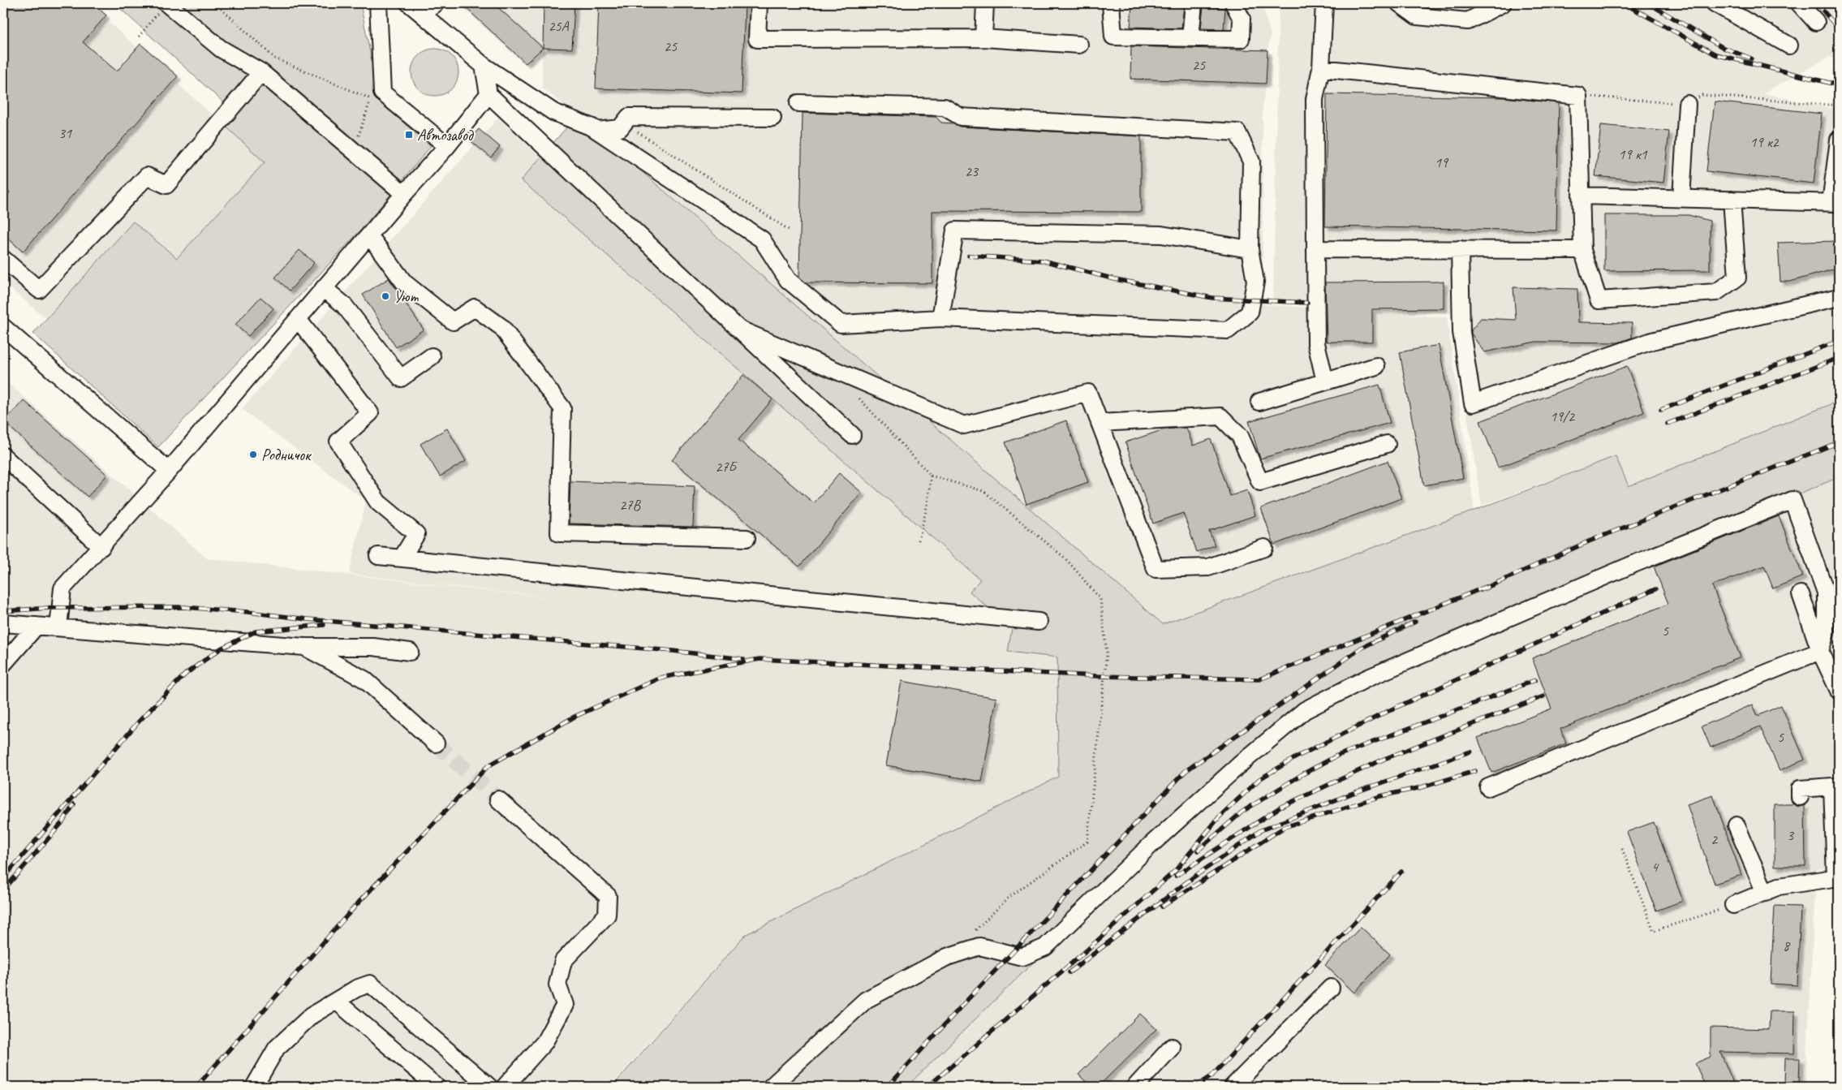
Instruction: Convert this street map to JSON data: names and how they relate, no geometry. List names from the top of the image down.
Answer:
{
  "places": {
    "transit": ["Автозавод"],
    "other": ["Уют", "Родничок"]
  },
  "house_numbers": [
    "25А",
    "25",
    "25",
    "31",
    "19 к2",
    "19 к1",
    "19",
    "23",
    "19/2",
    "27Б",
    "27В",
    "5",
    "5",
    "3",
    "2",
    "4",
    "8"
  ]
}
